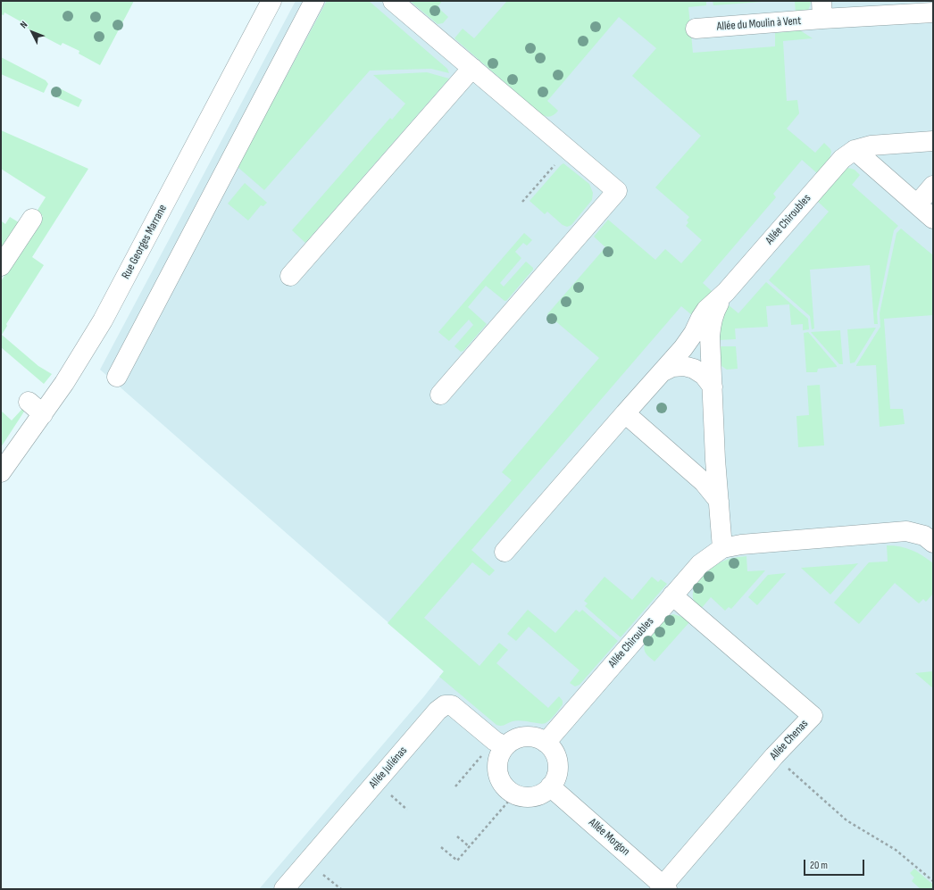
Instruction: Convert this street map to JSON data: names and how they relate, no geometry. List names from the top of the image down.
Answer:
{
  "streets": {
    "street": [
      "Allée du Moulin à Vent",
      "Allée Chiroubles",
      "Rue Georges Marrane",
      "Allée Chenas",
      "Allée Juliénas",
      "Allée Morgon"
    ]
  },
  "crossings": [
    ["Allée Chiroubles", "Allée Chenas"],
    ["Allée Chiroubles", "Allée Juliénas"],
    ["Allée Chiroubles", "Allée Morgon"],
    ["Allée Chenas", "Allée Morgon"],
    ["Allée Juliénas", "Allée Morgon"]
  ],
  "scale_bar": "20 m",
  "north": "top left"
}
